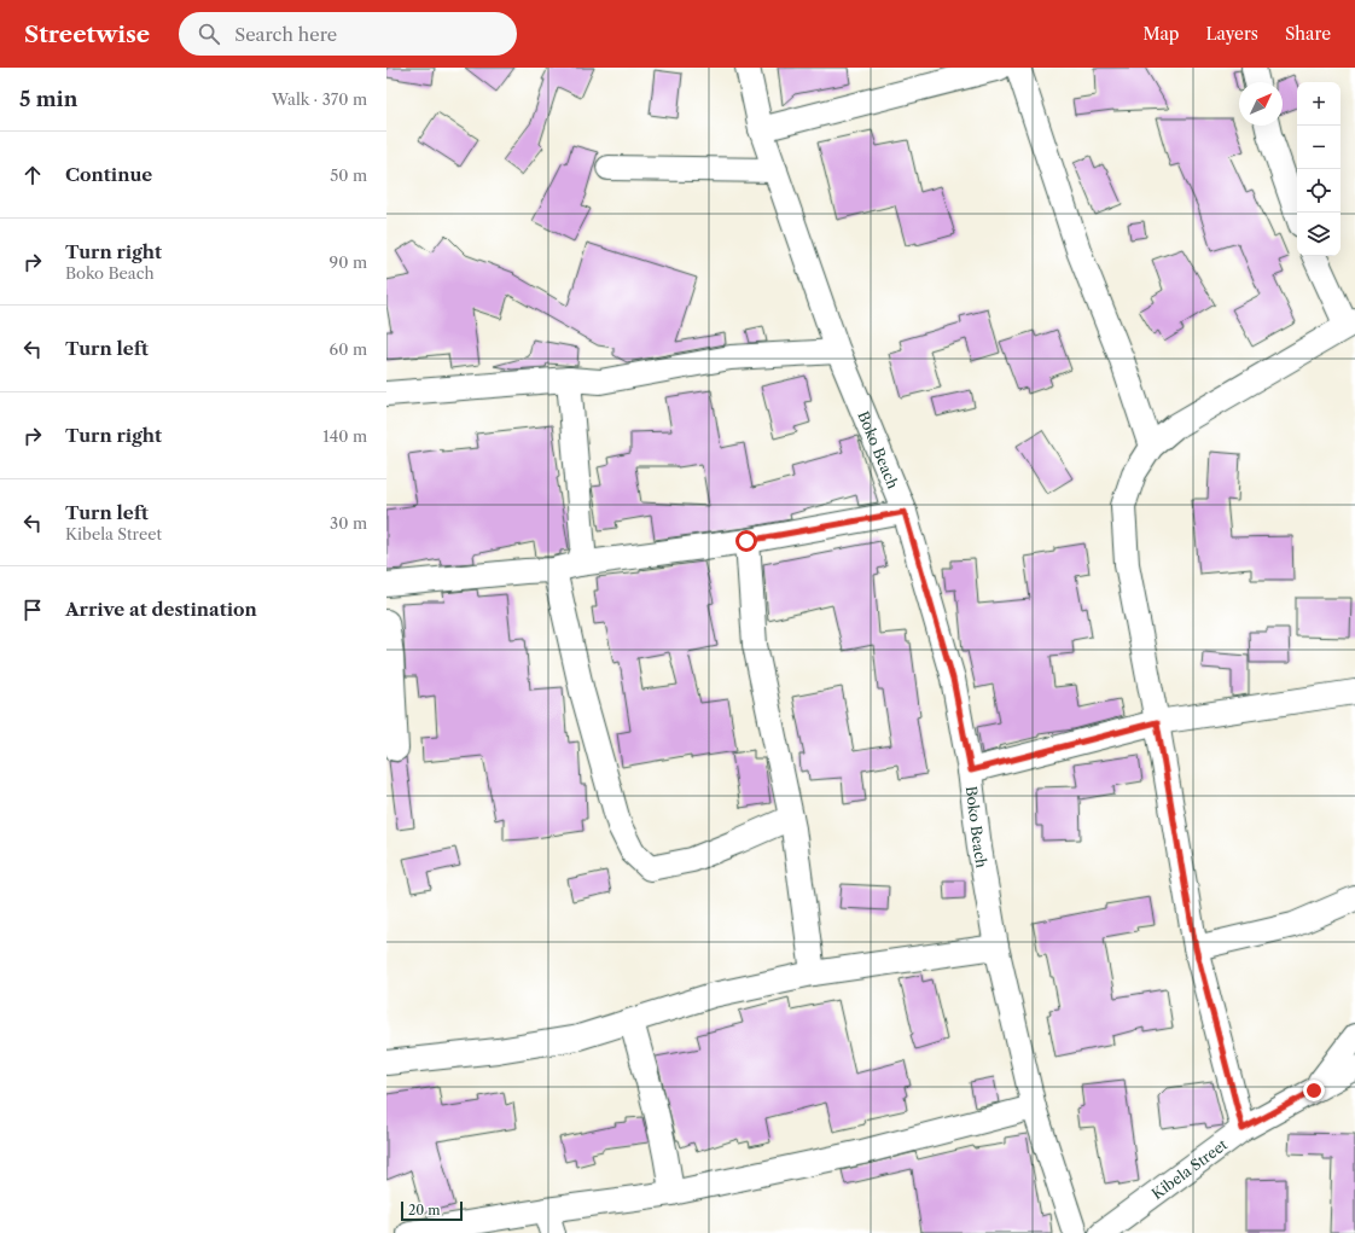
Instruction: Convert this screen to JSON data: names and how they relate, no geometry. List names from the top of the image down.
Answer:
{
  "streets": {
    "street": ["Boko Beach", "Kibela Street"]
  },
  "scale_bar": "20 m",
  "north": "top right",
  "page": {
    "header": "Streetwise",
    "search": "Search here",
    "nav": ["Map", "Layers", "Share"],
    "heading": ["5 min", "Walk · 370 m"],
    "map_buttons": ["+", "−"],
    "list": [
      ["Continue", "50 m"],
      ["Turn right", "Boko Beach", "90 m"],
      ["Turn left", "60 m"],
      ["Turn right", "140 m"],
      ["Turn left", "Kibela Street", "30 m"],
      "Arrive at destination"
    ],
    "scale": "20 m"
  }
}
